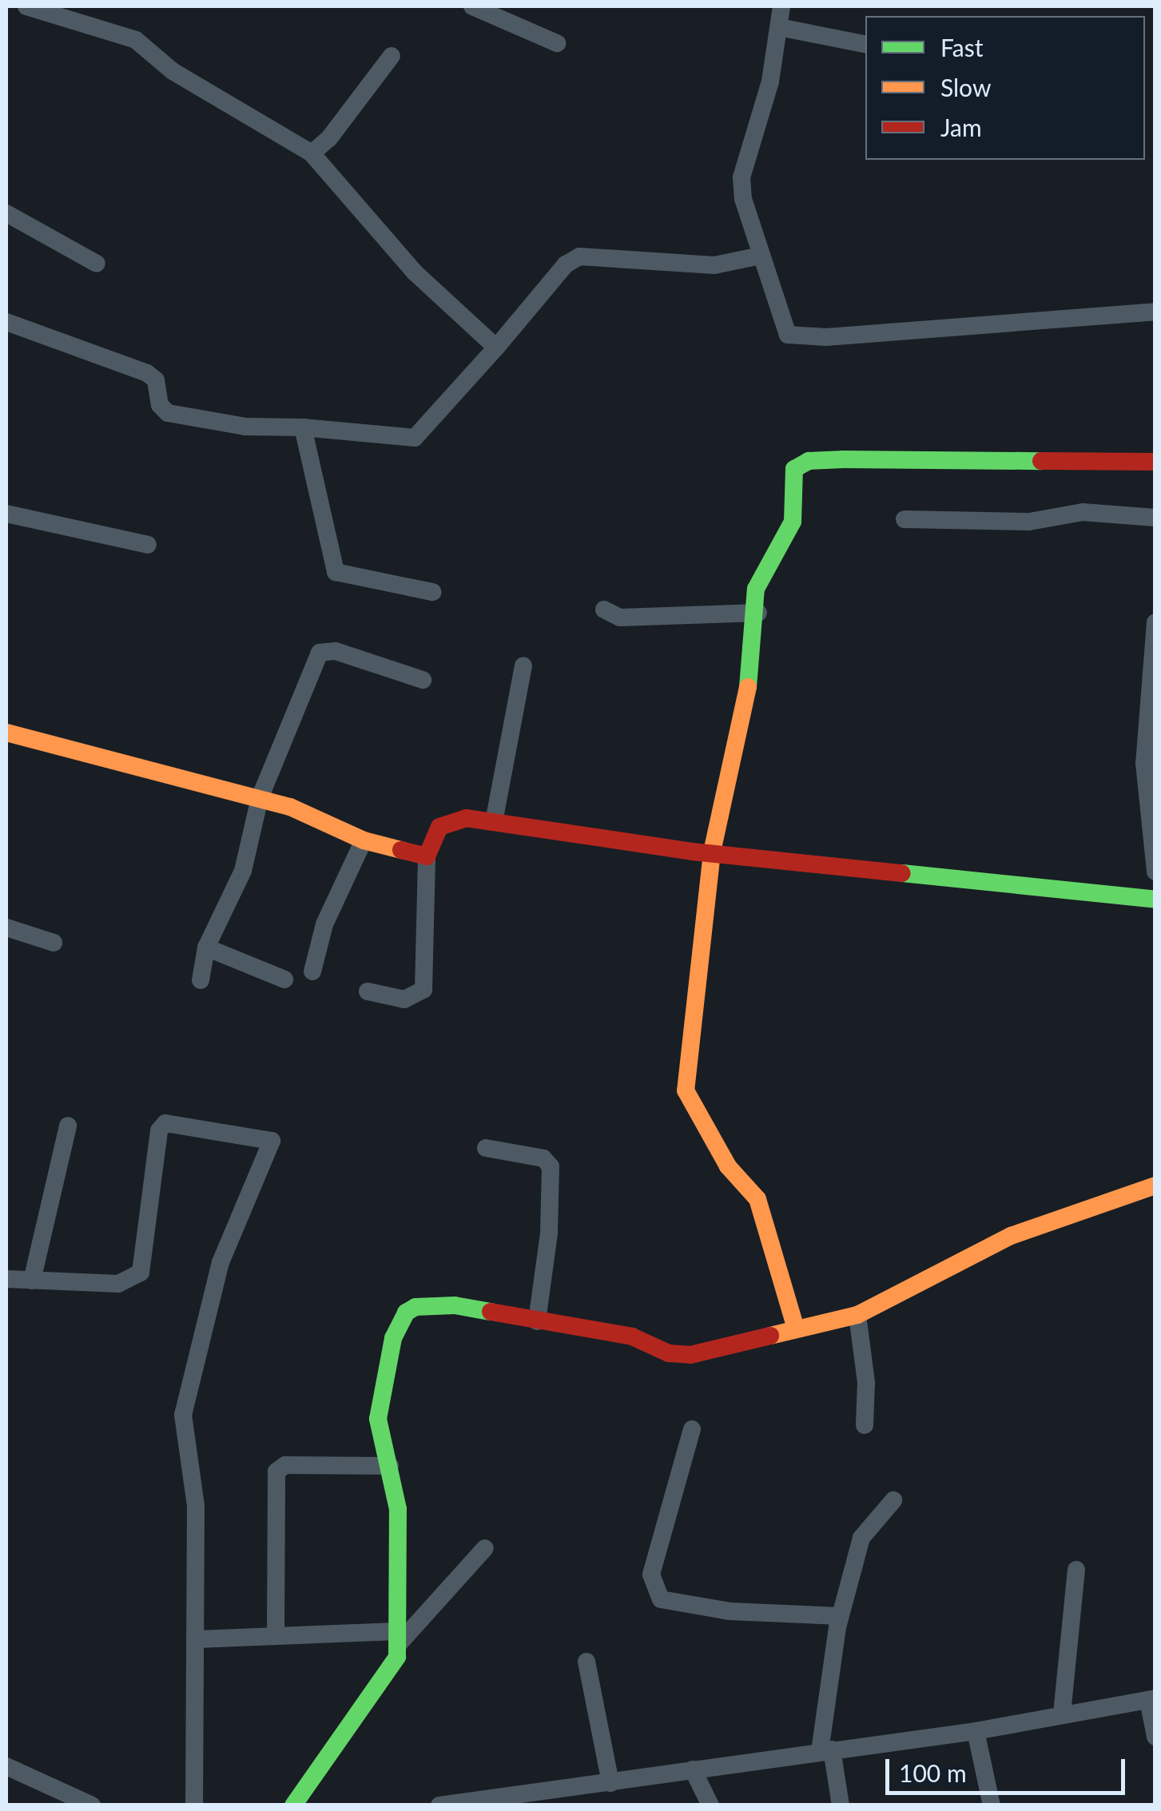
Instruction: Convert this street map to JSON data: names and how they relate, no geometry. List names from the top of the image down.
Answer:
{
  "legend": ["Fast", "Slow", "Jam"],
  "scale_bar": "100 m"
}
